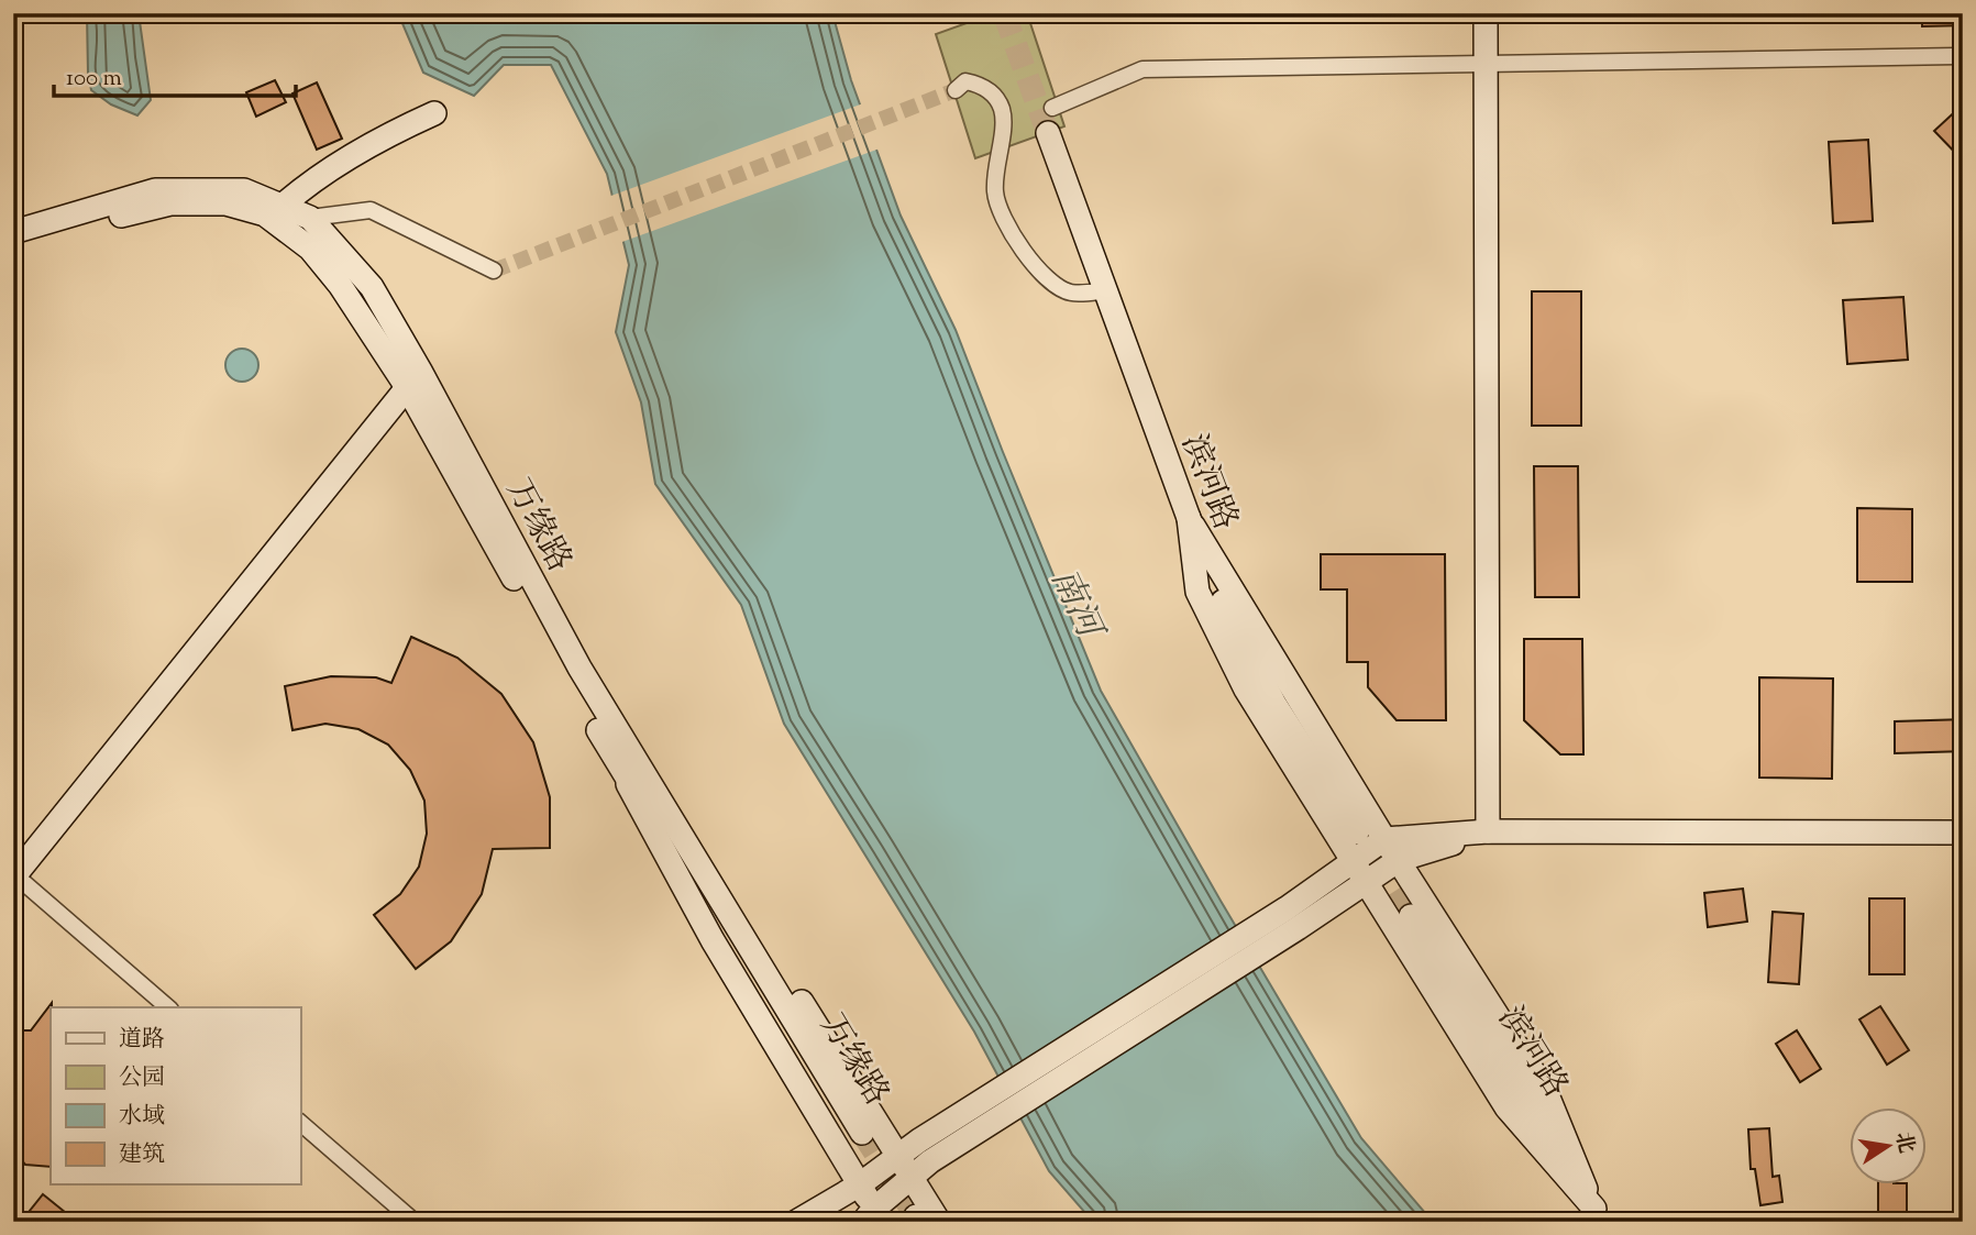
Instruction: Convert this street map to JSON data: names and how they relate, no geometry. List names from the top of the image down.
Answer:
{
  "streets": {
    "main road": ["滨河路", "万缘路"]
  },
  "water": ["南河"],
  "legend": [
    "道路",
    "公园",
    "水域",
    "建筑"
  ],
  "scale_bar": "100 m",
  "north": "right"
}
